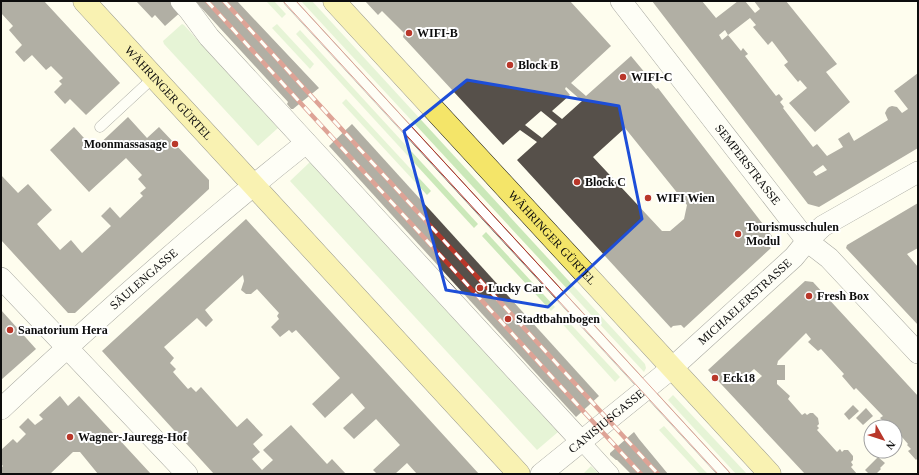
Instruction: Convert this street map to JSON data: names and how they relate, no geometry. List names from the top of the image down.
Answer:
{
  "streets": {
    "main road": ["WÄHRINGER GÜRTEL"],
    "street": [
      "SEMPERSTRASSE",
      "SÄULENGASSE",
      "MICHAELERSTRASSE",
      "CANISIUSGASSE"
    ]
  },
  "crossings": [
    ["WÄHRINGER GÜRTEL", "SÄULENGASSE"],
    ["WÄHRINGER GÜRTEL", "MICHAELERSTRASSE"],
    ["WÄHRINGER GÜRTEL", "CANISIUSGASSE"],
    ["SEMPERSTRASSE", "MICHAELERSTRASSE"],
    ["MICHAELERSTRASSE", "CANISIUSGASSE"]
  ],
  "places": [
    "WIFI-B",
    "Block B",
    "WIFI-C",
    "Moonmassasage",
    "Block C",
    "WIFI Wien",
    "Tourismusschulen Modul",
    "Lucky Car",
    "Fresh Box",
    "Stadtbahnbogen",
    "Sanatorium Hera",
    "Eck18",
    "Wagner-Jauregg-Hof"
  ],
  "north": "bottom right"
}
